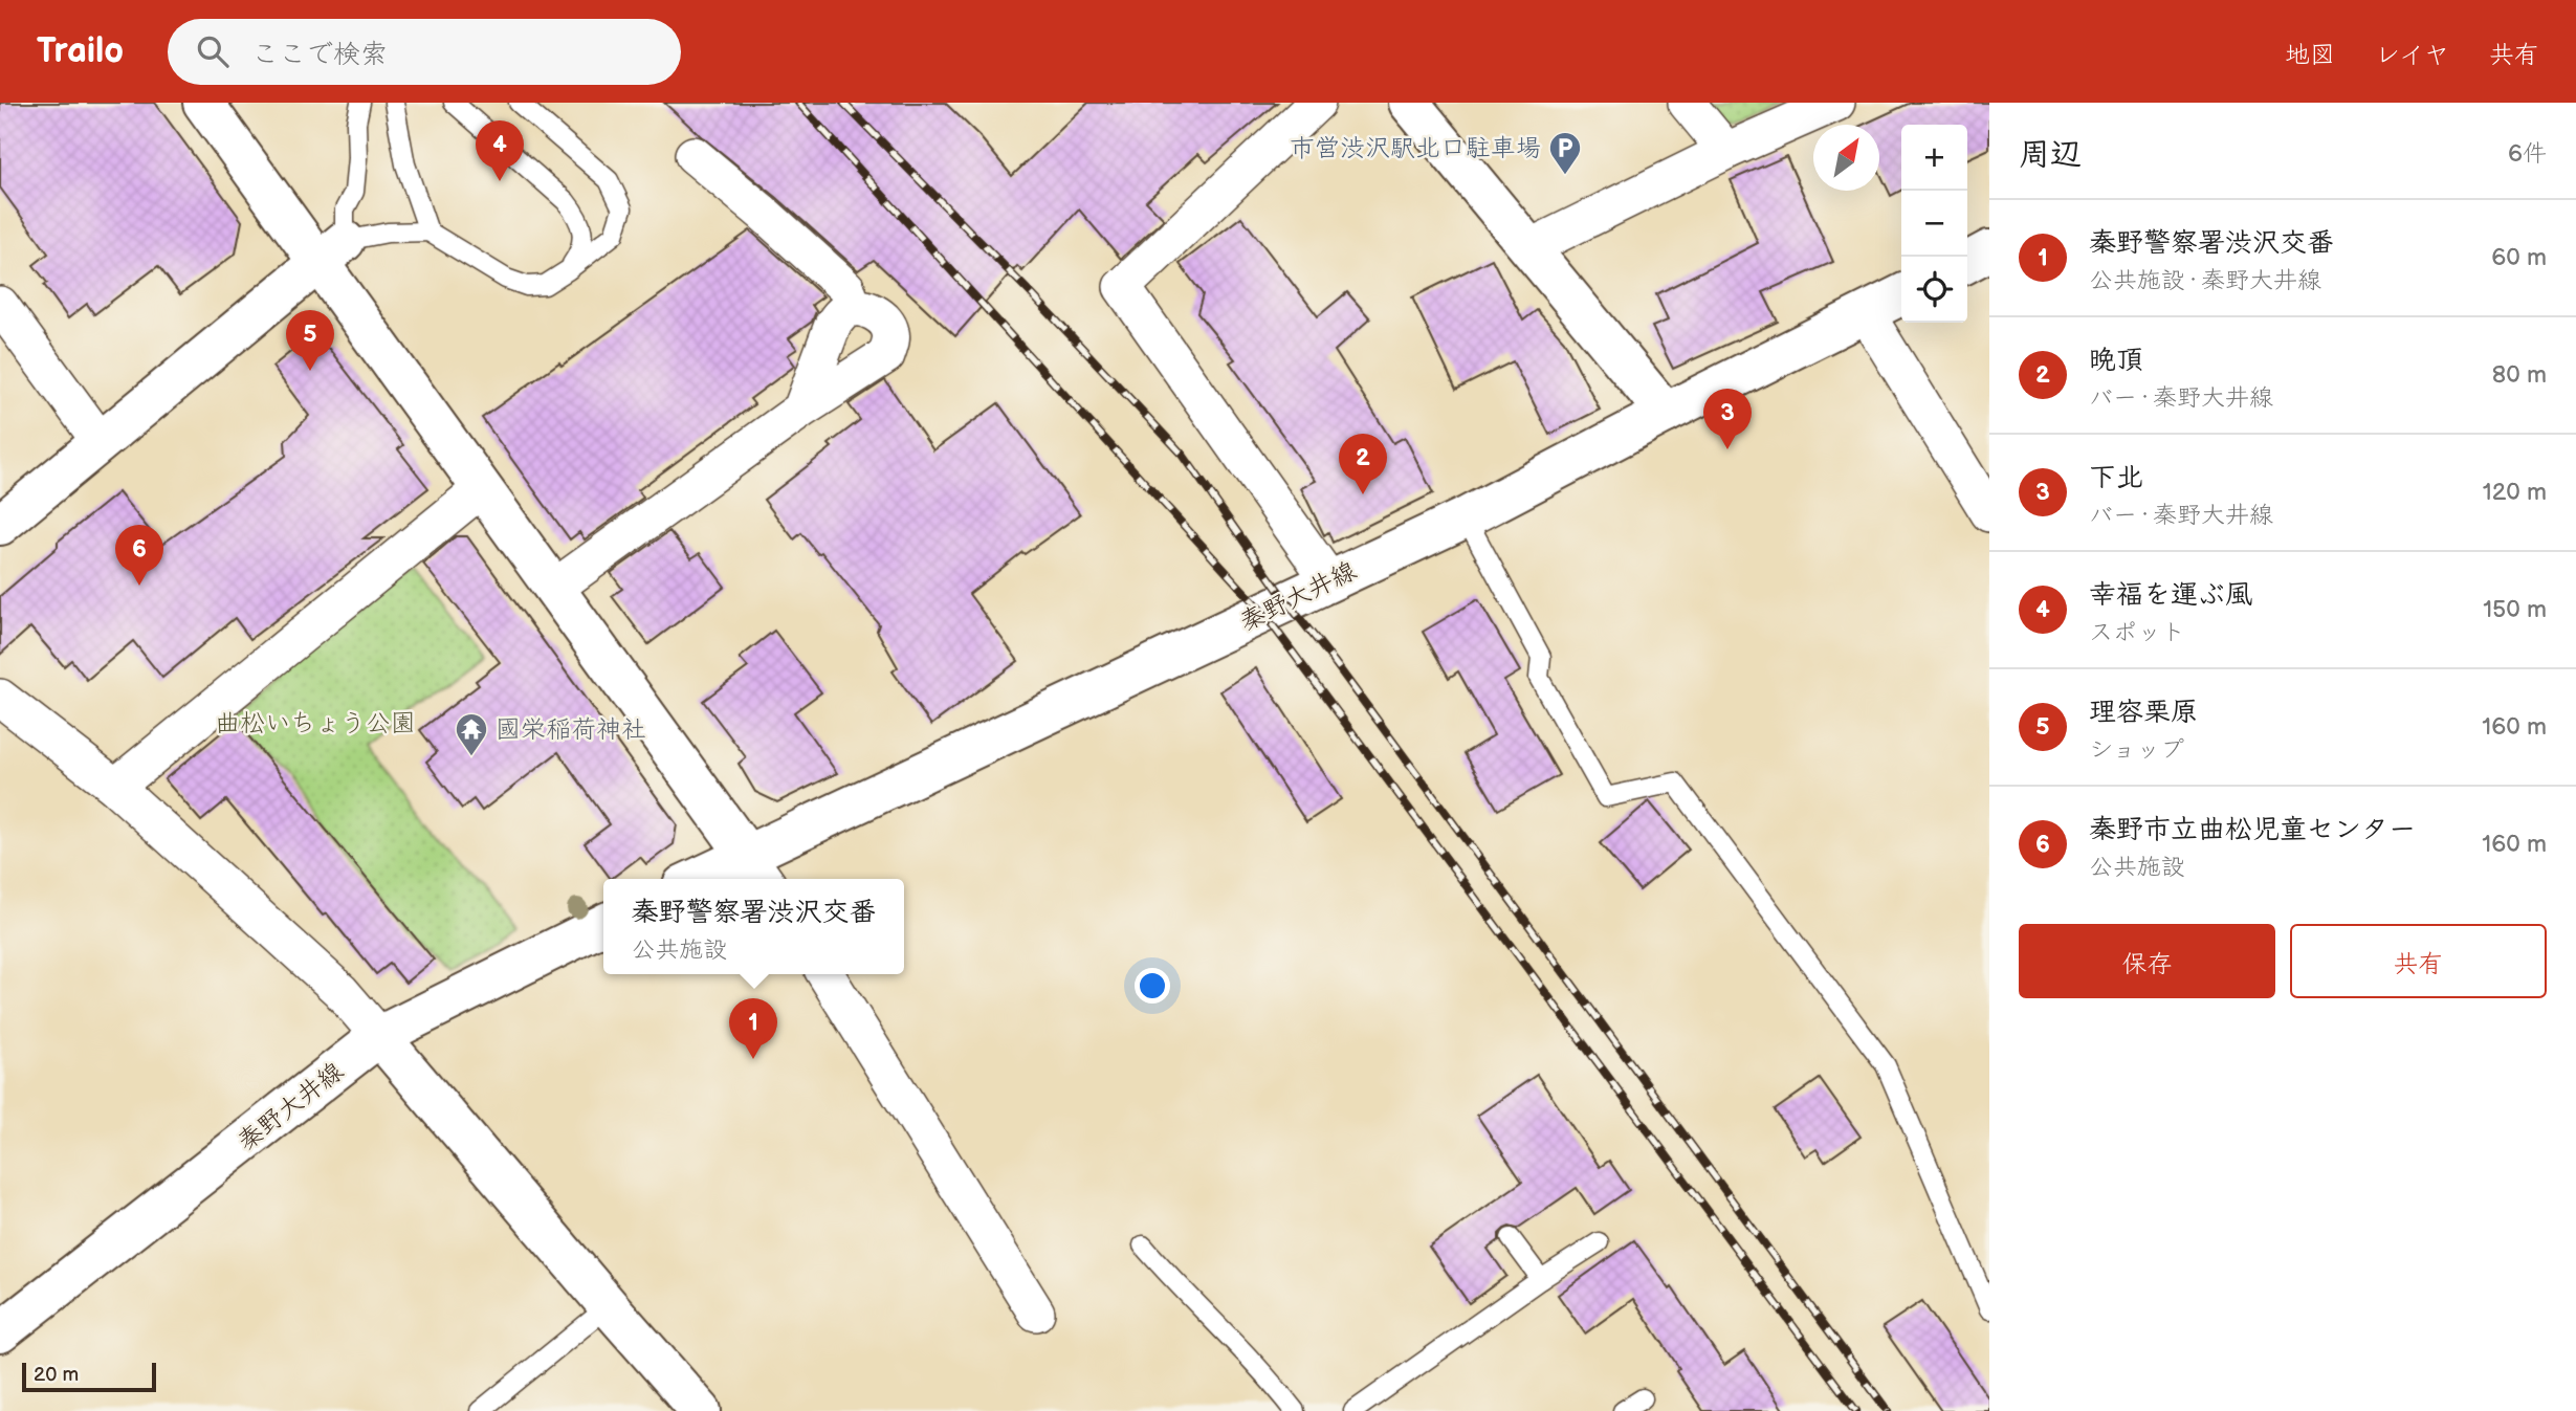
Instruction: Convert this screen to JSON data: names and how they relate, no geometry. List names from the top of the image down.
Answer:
{
  "streets": {
    "street": ["秦野大井線"]
  },
  "parks": ["曲松いちょう公園"],
  "places": {
    "parking": ["市営渋沢駅北口駐車場"],
    "temple": ["國栄稲荷神社"]
  },
  "scale_bar": "20 m",
  "north": "top right",
  "page": {
    "header": "Trailo",
    "search": "ここで検索",
    "nav": ["地図", "レイヤ", "共有"],
    "heading": ["周辺", "6件"],
    "pins": [
      "4",
      "5",
      "3",
      "2",
      "6",
      "1"
    ],
    "map_buttons": ["+", "−"],
    "list": [
      {
        "mark": "1",
        "name": "秦野警察署渋沢交番",
        "note": "公共施設 · 秦野大井線",
        "value": "60 m"
      },
      {
        "mark": "2",
        "name": "晩頂",
        "note": "バー · 秦野大井線",
        "value": "80 m"
      },
      {
        "mark": "3",
        "name": "下北",
        "note": "バー · 秦野大井線",
        "value": "120 m"
      },
      {
        "mark": "4",
        "name": "幸福を運ぶ風",
        "note": "スポット",
        "value": "150 m"
      },
      {
        "mark": "5",
        "name": "理容栗原",
        "note": "ショップ",
        "value": "160 m"
      },
      {
        "mark": "6",
        "name": "秦野市立曲松児童センター",
        "note": "公共施設",
        "value": "160 m"
      }
    ],
    "popup": ["秦野警察署渋沢交番", "公共施設"],
    "buttons": ["保存", "共有"],
    "scale": "20 m"
  }
}
